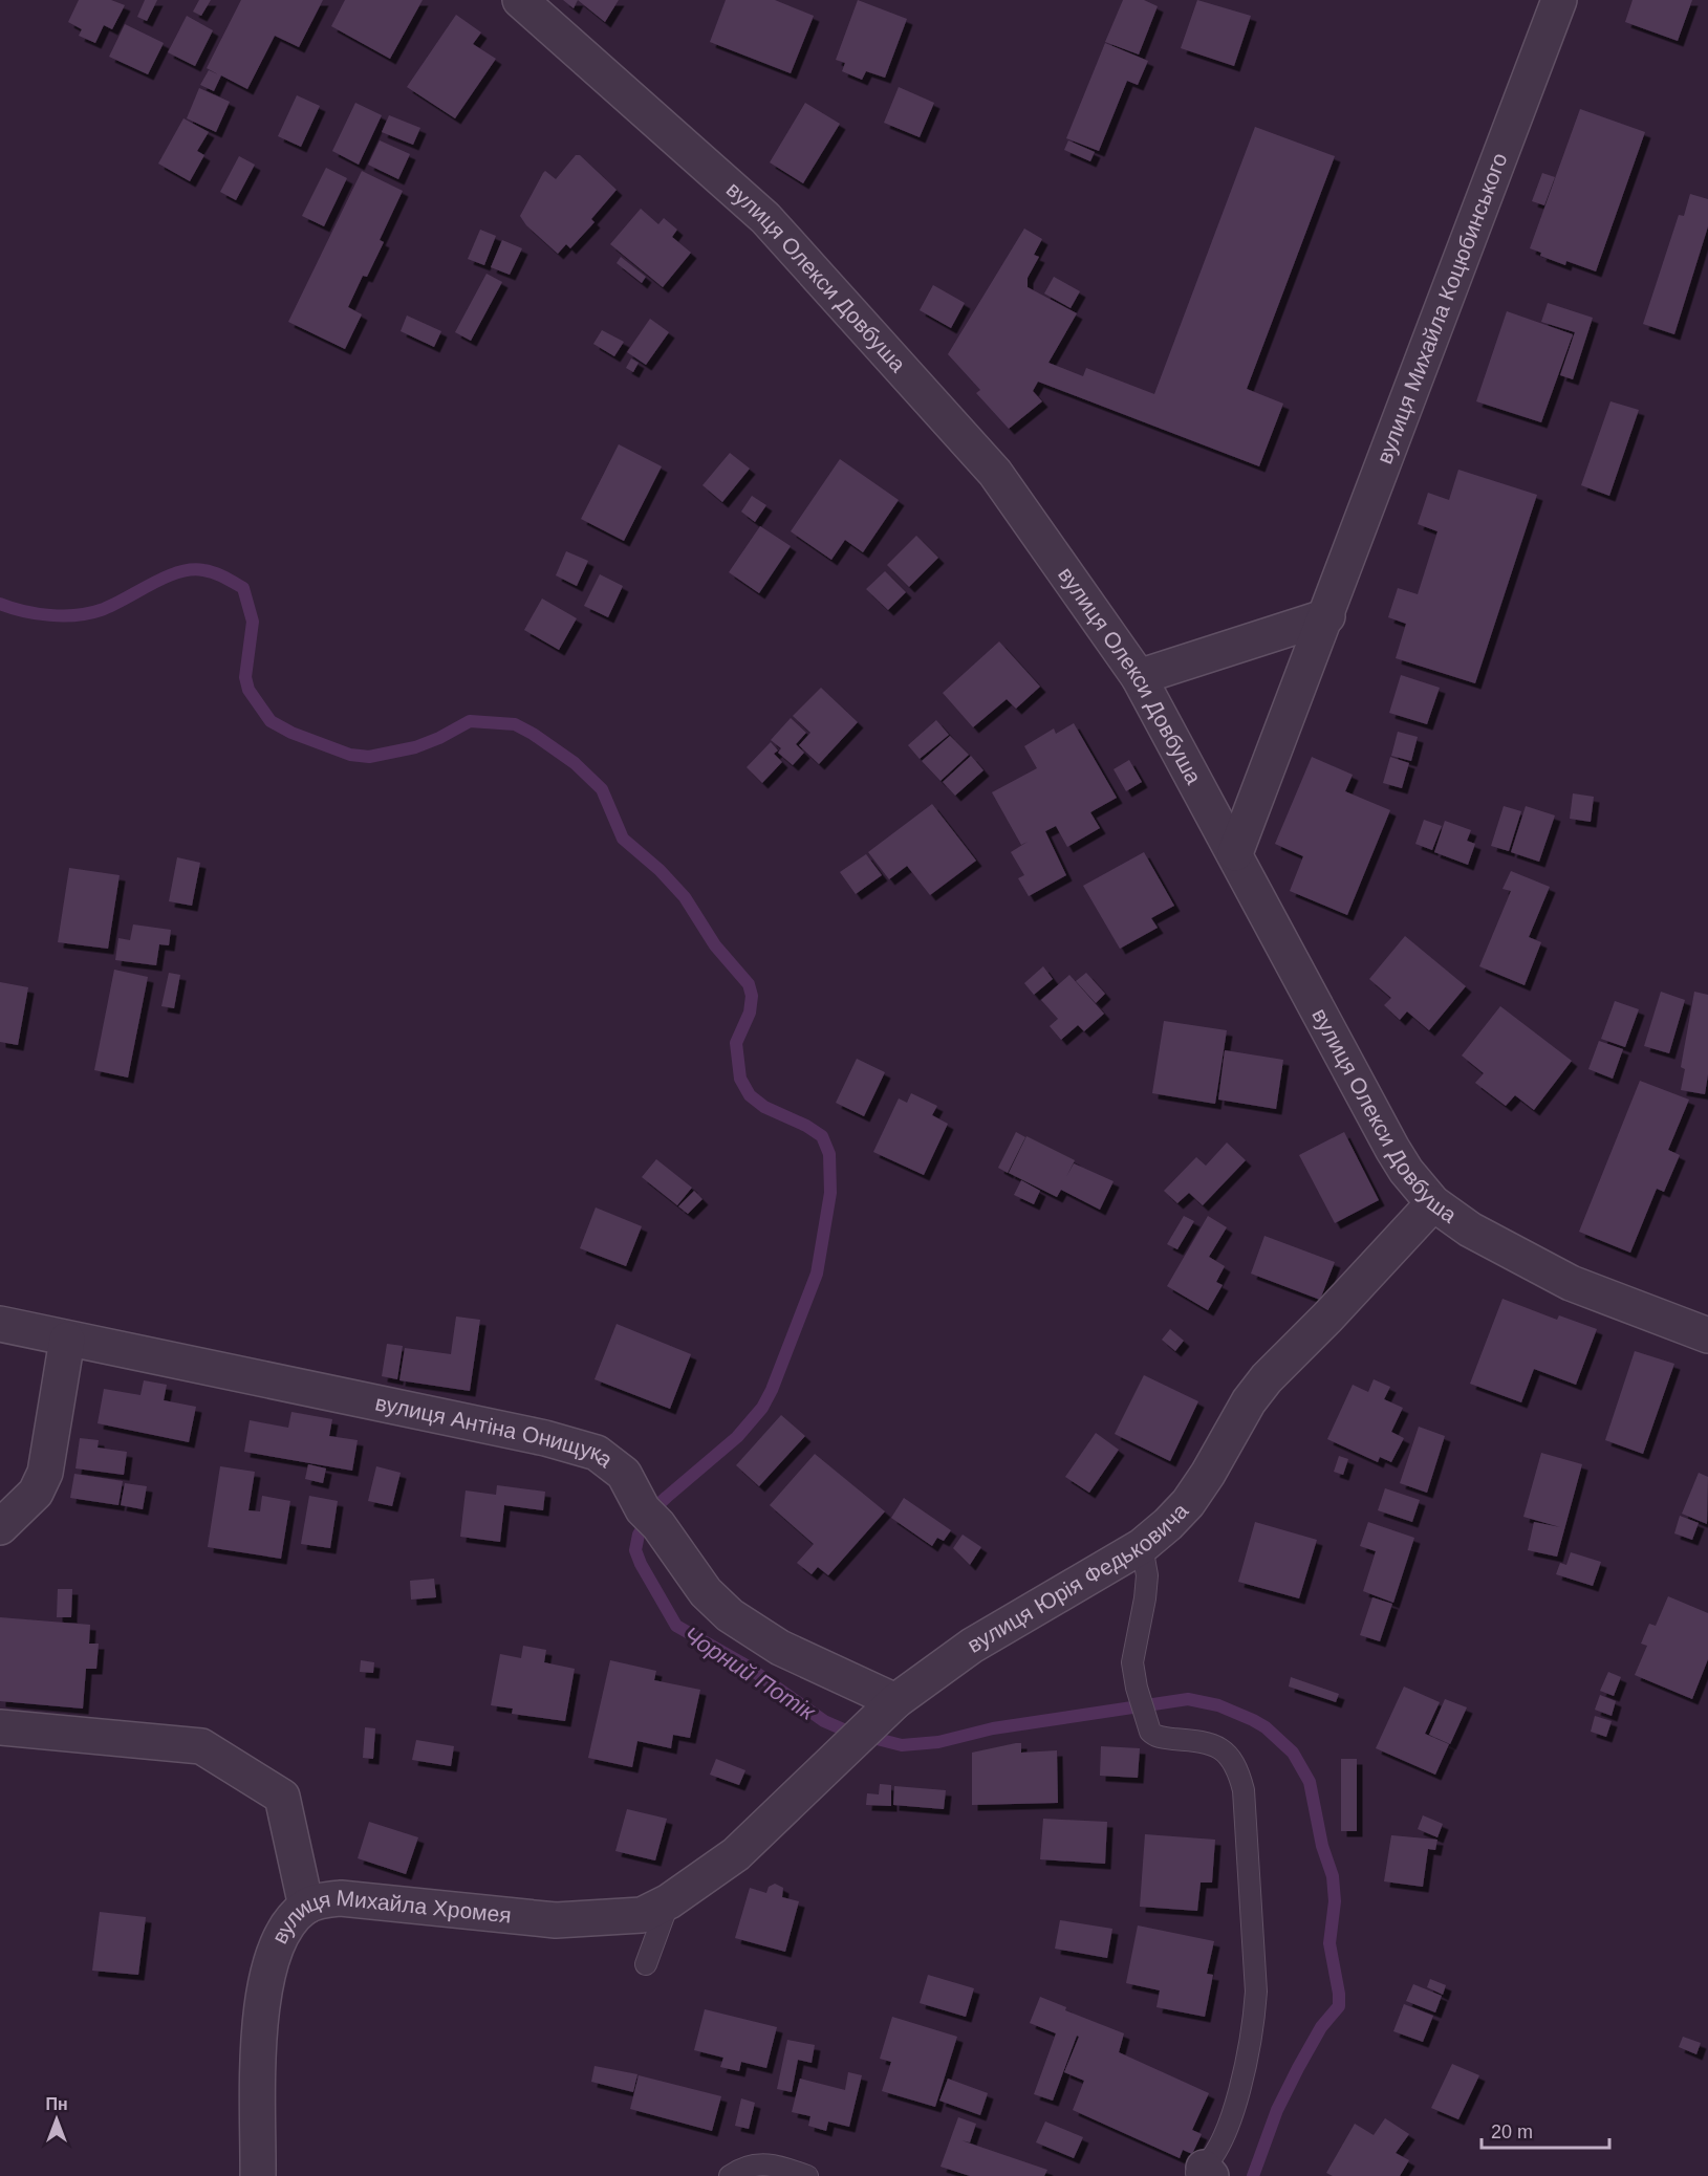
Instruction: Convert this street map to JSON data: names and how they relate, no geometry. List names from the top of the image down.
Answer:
{
  "streets": {
    "street": [
      "вулиця Олекси Довбуша",
      "вулиця Михайла Коцюбинського",
      "вулиця Антіна Онищука",
      "вулиця Юрія Федьковича",
      "вулиця Михайла Хромея"
    ]
  },
  "crossings": [
    ["вулиця Олекси Довбуша", "вулиця Михайла Коцюбинського"],
    ["вулиця Олекси Довбуша", "вулиця Юрія Федьковича"],
    ["вулиця Антіна Онищука", "вулиця Юрія Федьковича"],
    ["вулиця Юрія Федьковича", "вулиця Михайла Хромея"]
  ],
  "water": ["Чорний Потік"],
  "scale_bar": "20 m",
  "north": "top"
}
